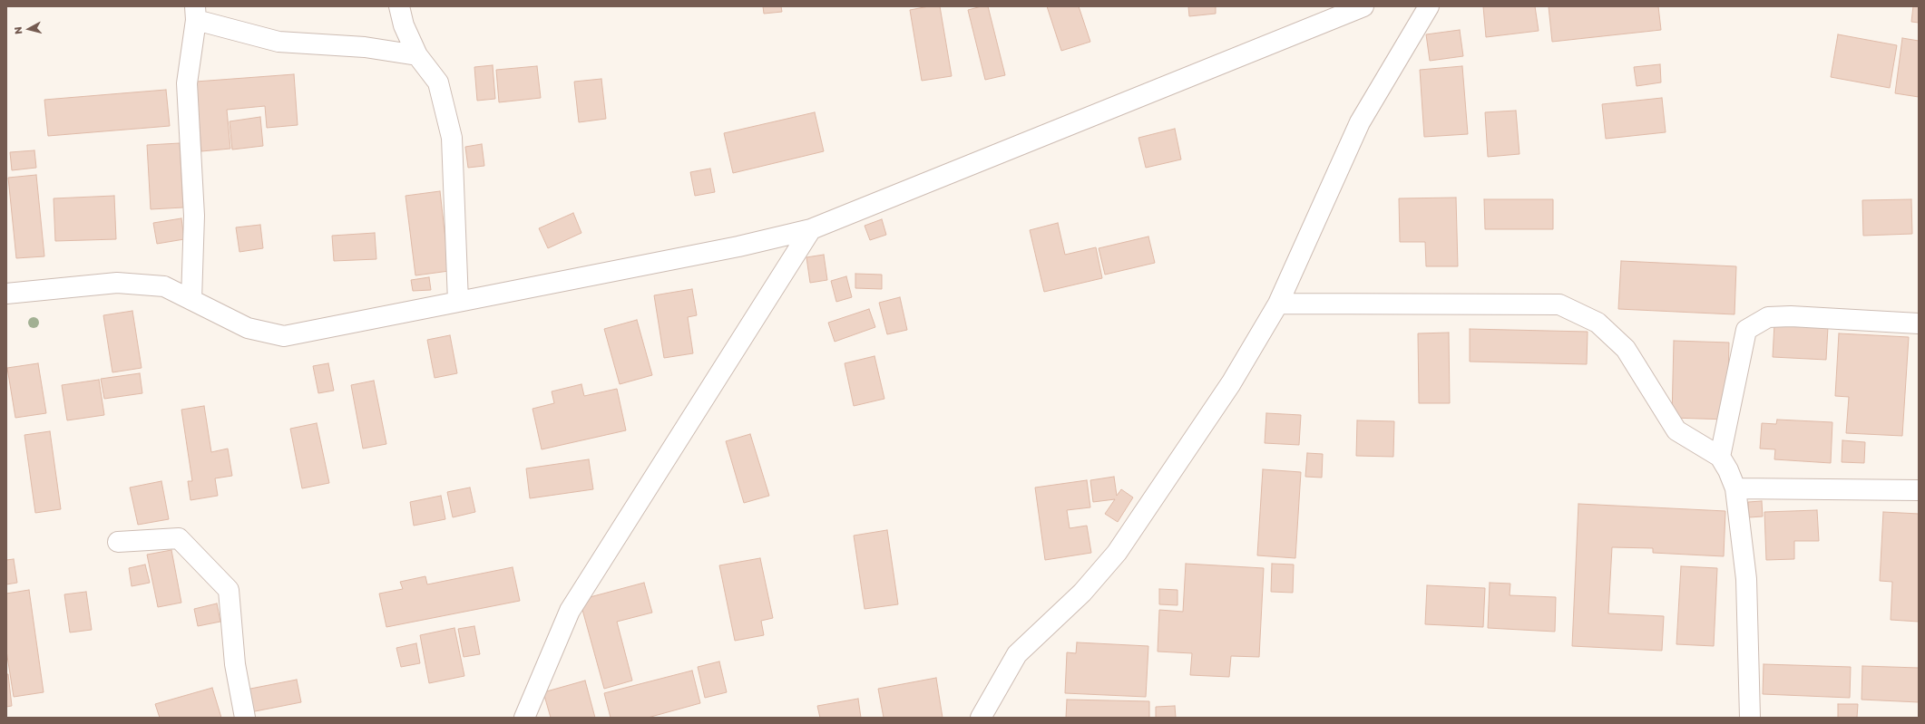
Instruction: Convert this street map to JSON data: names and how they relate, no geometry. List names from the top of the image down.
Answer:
{
  "north": "left"
}
